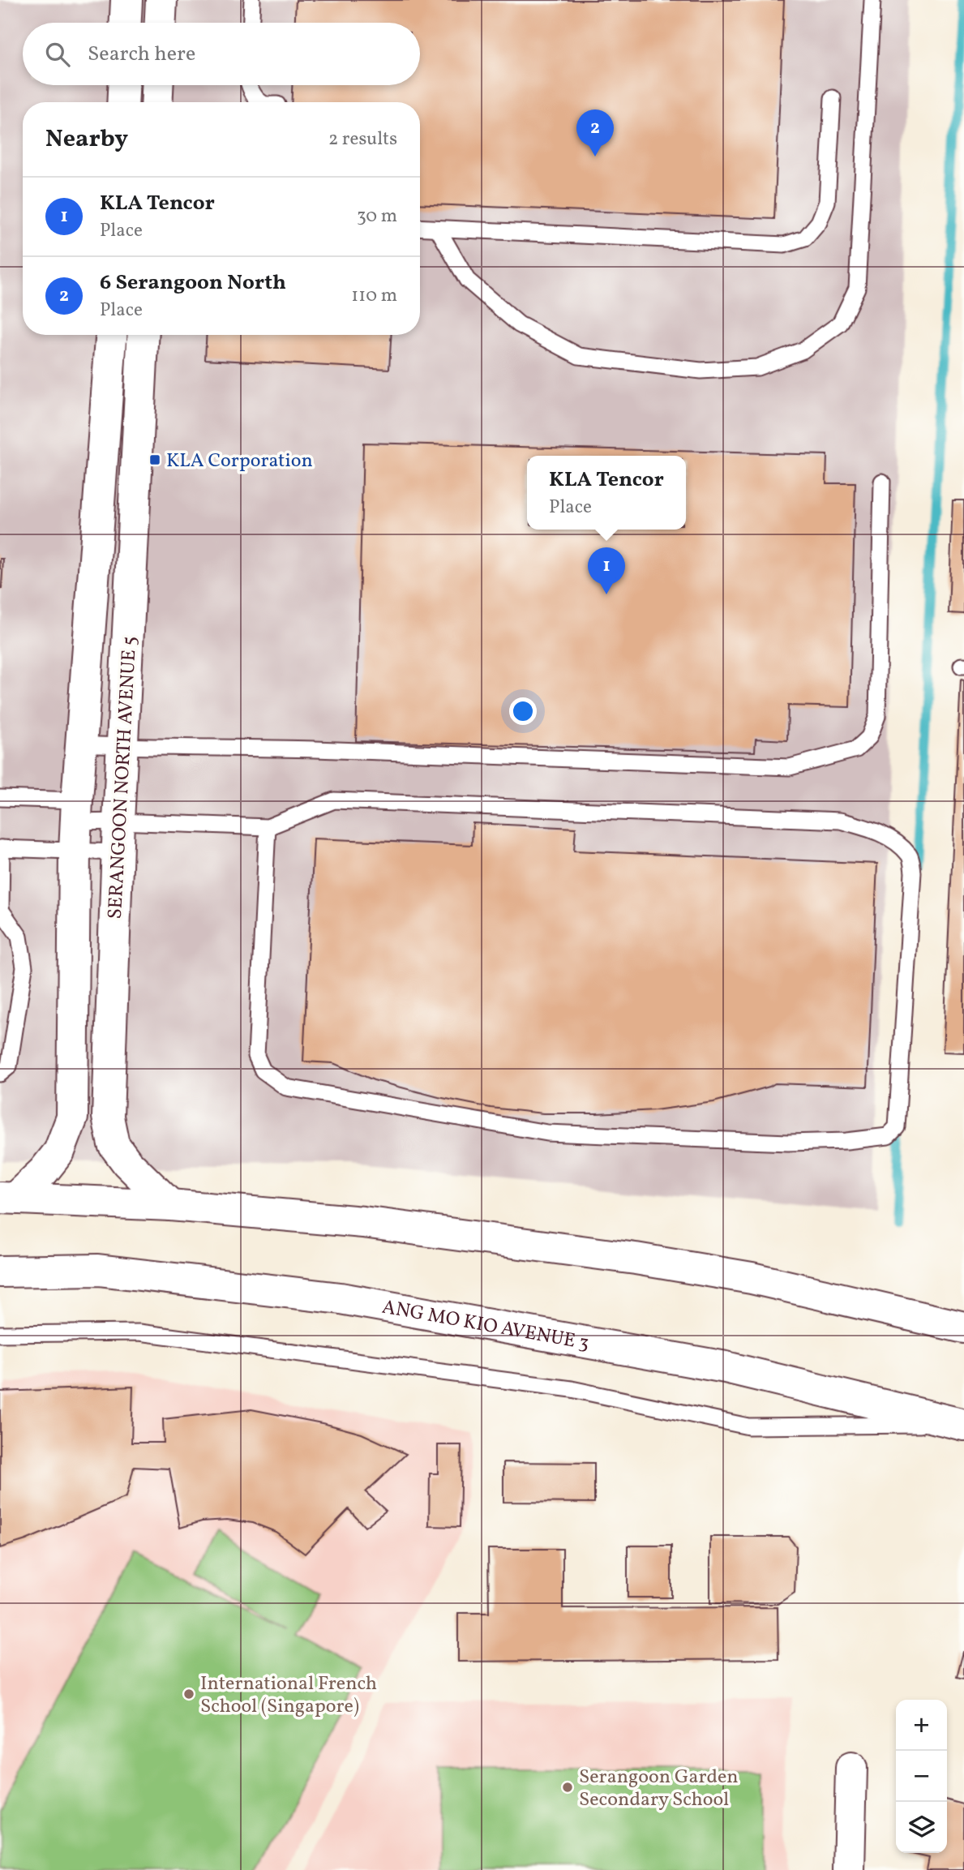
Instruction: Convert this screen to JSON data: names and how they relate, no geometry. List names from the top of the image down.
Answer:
{
  "streets": {
    "main road": ["SERANGOON NORTH AVENUE 5", "ANG MO KIO AVENUE 3"]
  },
  "places": {
    "transit": ["KLA Corporation"],
    "other": ["International French School (Singapore)", "Serangoon Garden Secondary School"]
  },
  "page": {
    "search": "Search here",
    "heading": ["Nearby", "2 results"],
    "pins": ["2", "1"],
    "list": [
      {
        "mark": "1",
        "name": "KLA Tencor",
        "note": "Place",
        "value": "30 m"
      },
      {
        "mark": "2",
        "name": "6 Serangoon North",
        "note": "Place",
        "value": "110 m"
      }
    ],
    "popup": ["KLA Tencor", "Place"],
    "map_buttons": ["+", "−"]
  }
}
